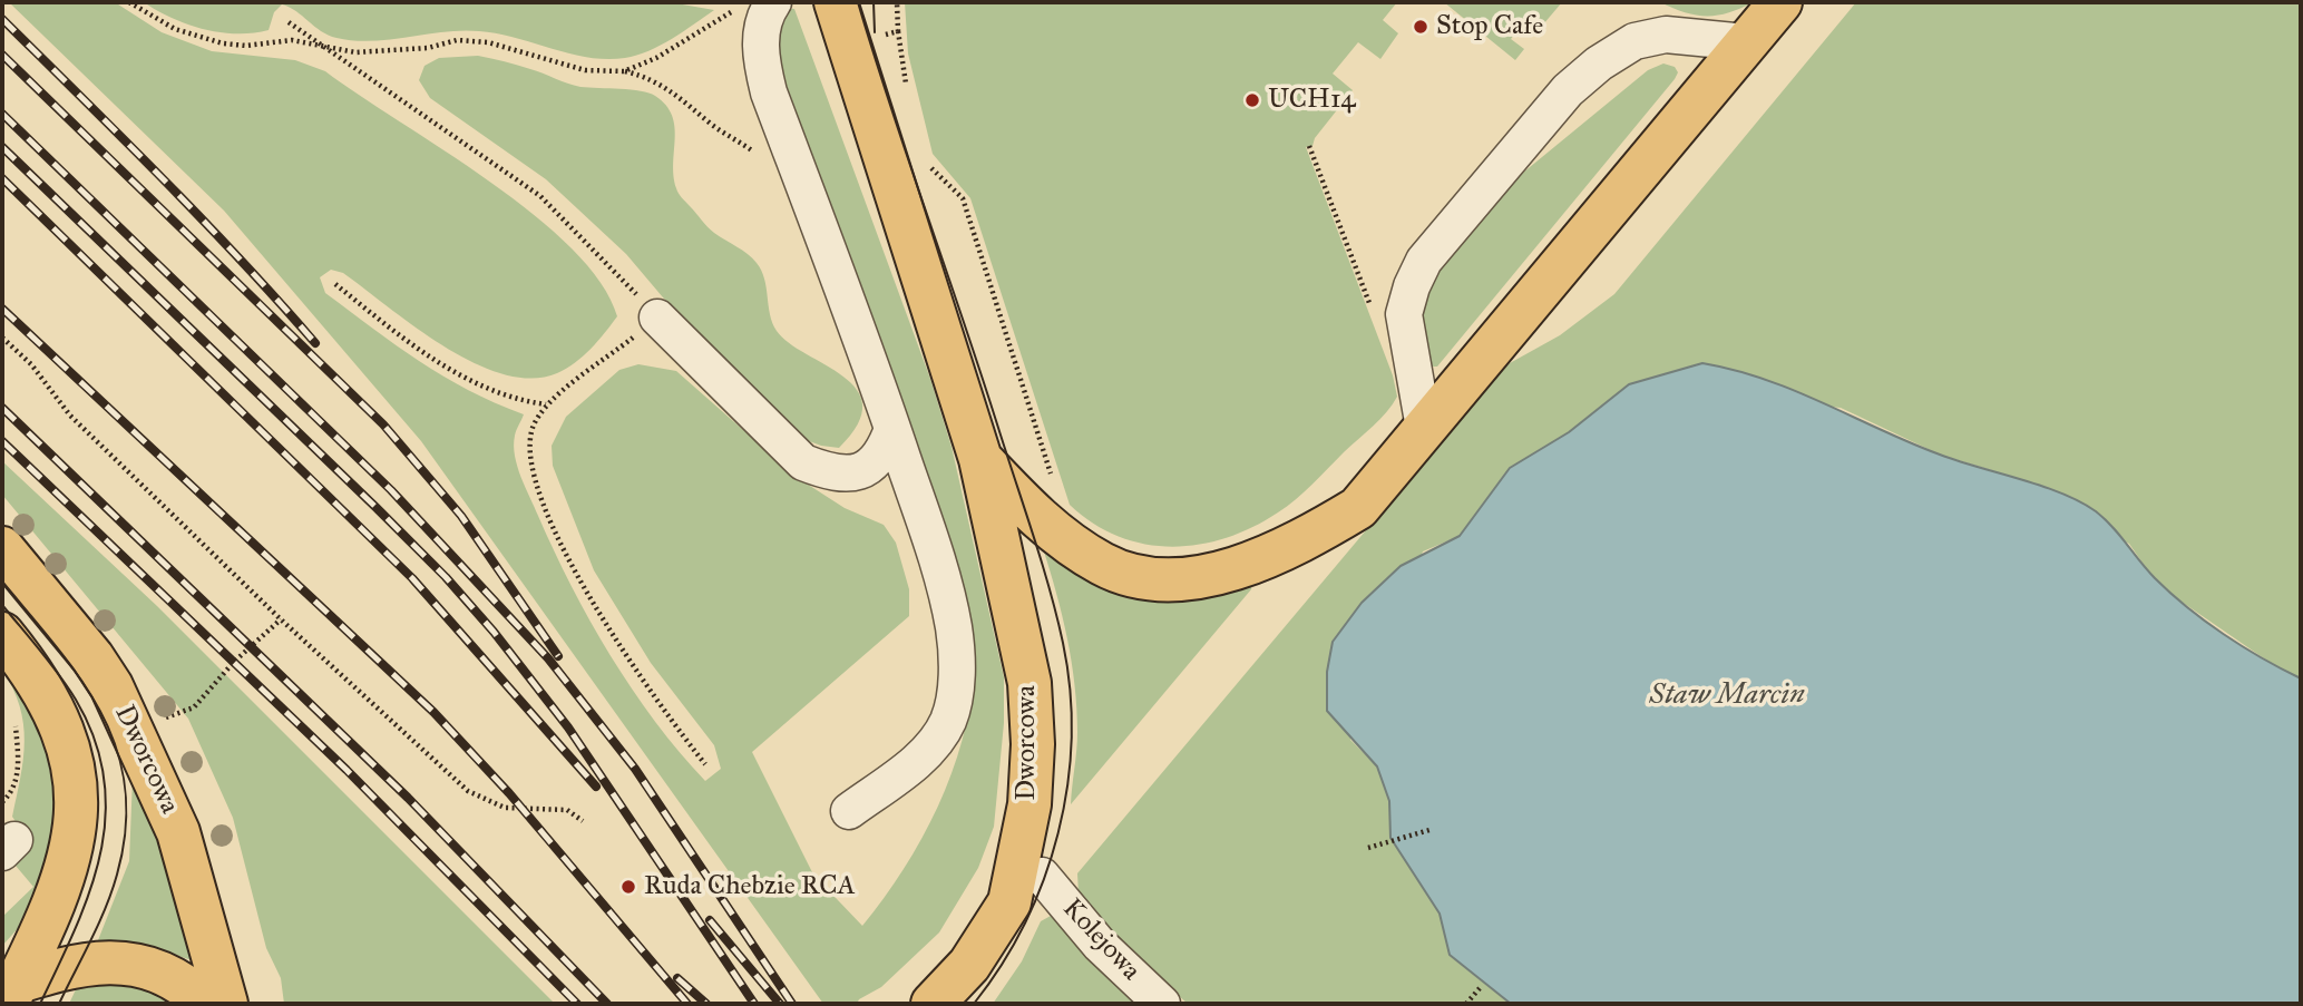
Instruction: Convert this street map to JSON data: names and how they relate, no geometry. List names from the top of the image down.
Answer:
{
  "streets": {
    "main road": ["Dworcowa"],
    "street": ["Kolejowa"]
  },
  "water": ["Staw Marcin"],
  "places": ["Stop Cafe", "UCH14", "Ruda Chebzie RCA"]
}
